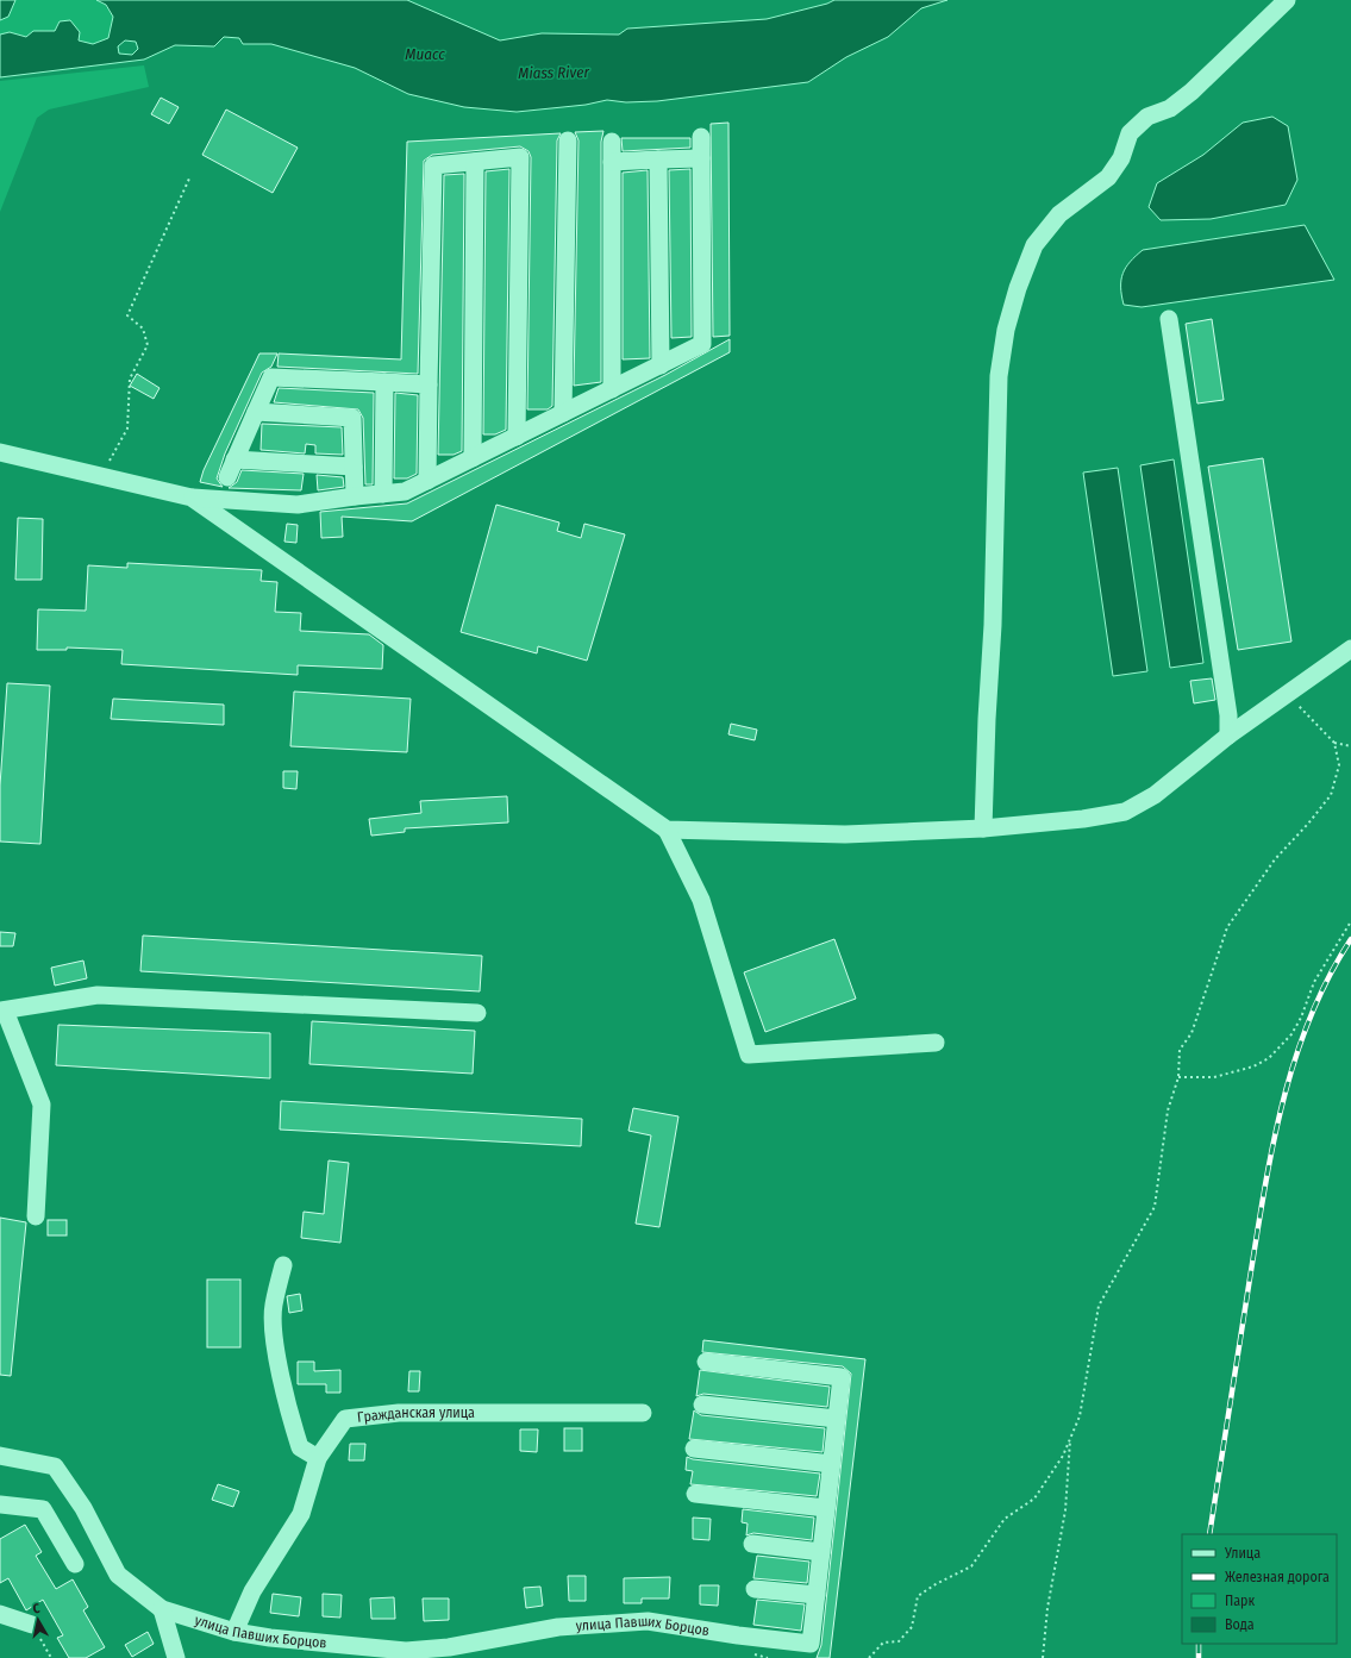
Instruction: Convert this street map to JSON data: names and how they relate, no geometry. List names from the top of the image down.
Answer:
{
  "streets": {
    "street": ["Гражданская улица", "улица Павших Борцов"]
  },
  "crossings": [
    ["Гражданская улица", "улица Павших Борцов"]
  ],
  "water": ["Миасс", "Miass River"],
  "legend": [
    "Улица",
    "Железная дорога",
    "Парк",
    "Вода"
  ],
  "north": "top"
}
